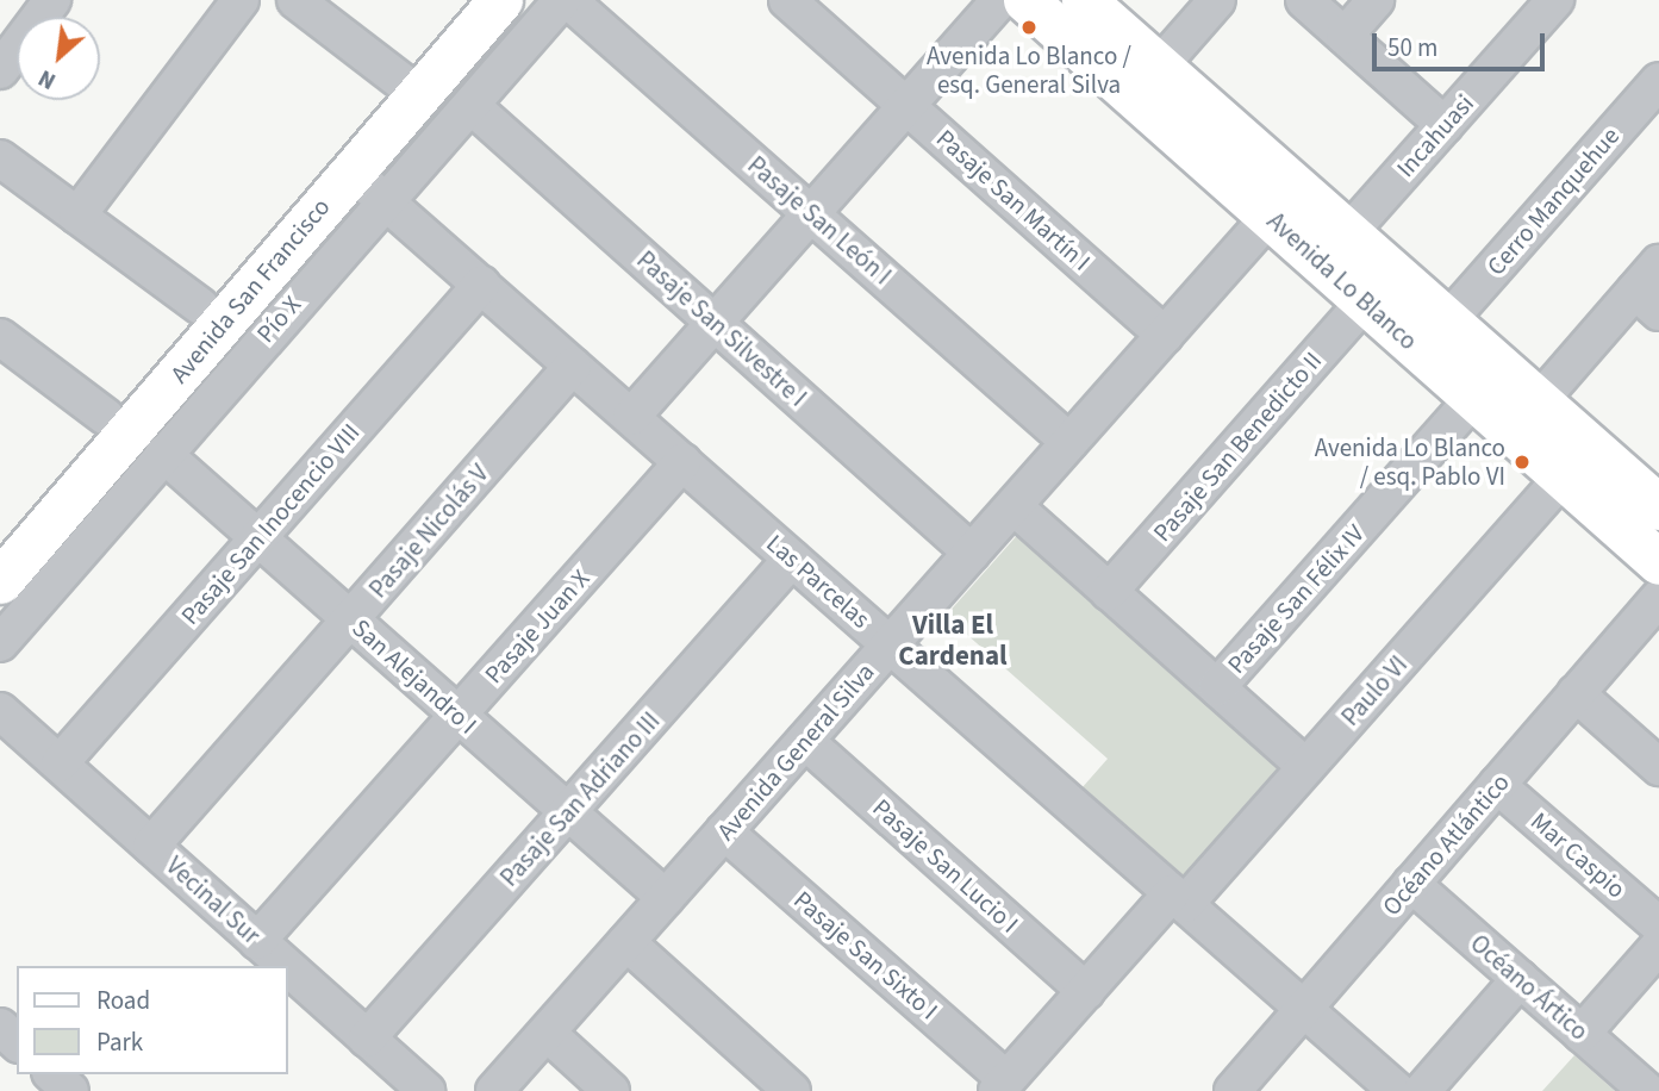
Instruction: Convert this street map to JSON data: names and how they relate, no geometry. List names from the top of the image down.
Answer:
{
  "streets": {
    "main road": ["Avenida Lo Blanco", "Avenida San Francisco"],
    "street": [
      "Incahuasi",
      "Pasaje San Martín I",
      "Cerro Manquehue",
      "Pasaje San León I",
      "Pío X",
      "Pasaje San Silvestre I",
      "Pasaje San Benedicto II",
      "Pasaje San Inocencio VIII",
      "Pasaje Nicolás V",
      "Las Parcelas",
      "Pasaje San Félix IV",
      "Pasaje Juan X",
      "San Alejandro I",
      "Paulo VI",
      "Avenida General Silva",
      "Pasaje San Adriano III",
      "Océano Atlántico",
      "Mar Caspio",
      "Pasaje San Lucio I",
      "Vecinal Sur",
      "Pasaje San Sixto I",
      "Océano Ártico"
    ]
  },
  "crossings": [
    ["Incahuasi", "Avenida Lo Blanco"],
    ["Pasaje San Martín I", "Avenida General Silva"],
    ["Cerro Manquehue", "Avenida Lo Blanco"],
    ["Pasaje San León I", "Pío X"],
    ["Pasaje San León I", "Avenida General Silva"],
    ["Avenida Lo Blanco", "Pasaje San Benedicto II"],
    ["Avenida Lo Blanco", "Pasaje San Félix IV"],
    ["Avenida Lo Blanco", "Paulo VI"],
    ["Avenida Lo Blanco", "Avenida General Silva"],
    ["Avenida San Francisco", "Las Parcelas"],
    ["Pío X", "Pasaje San Silvestre I"],
    ["Pío X", "Las Parcelas"],
    ["Pío X", "San Alejandro I"],
    ["Pasaje San Silvestre I", "Avenida General Silva"],
    ["Pasaje San Inocencio VIII", "Las Parcelas"],
    ["Pasaje San Inocencio VIII", "San Alejandro I"],
    ["Pasaje San Inocencio VIII", "Vecinal Sur"],
    ["Pasaje Nicolás V", "Las Parcelas"],
    ["Pasaje Nicolás V", "San Alejandro I"],
    ["Pasaje Nicolás V", "Vecinal Sur"],
    ["Las Parcelas", "Pasaje Juan X"],
    ["Las Parcelas", "Paulo VI"],
    ["Las Parcelas", "Avenida General Silva"],
    ["Las Parcelas", "Pasaje San Adriano III"],
    ["Las Parcelas", "Océano Atlántico"],
    ["Pasaje Juan X", "San Alejandro I"],
    ["Pasaje Juan X", "Vecinal Sur"],
    ["San Alejandro I", "Avenida General Silva"],
    ["San Alejandro I", "Pasaje San Adriano III"],
    ["Paulo VI", "Pasaje San Lucio I"],
    ["Paulo VI", "Pasaje San Sixto I"],
    ["Avenida General Silva", "Pasaje San Lucio I"],
    ["Avenida General Silva", "Pasaje San Sixto I"],
    ["Pasaje San Adriano III", "Vecinal Sur"],
    ["Océano Atlántico", "Mar Caspio"],
    ["Océano Atlántico", "Océano Ártico"]
  ],
  "districts": ["Villa El Cardenal"],
  "places": ["Avenida Lo Blanco / esq. General Silva", "Avenida Lo Blanco / esq. Pablo VI"],
  "legend": ["Road", "Park"],
  "scale_bar": "50 m",
  "north": "bottom left"
}
